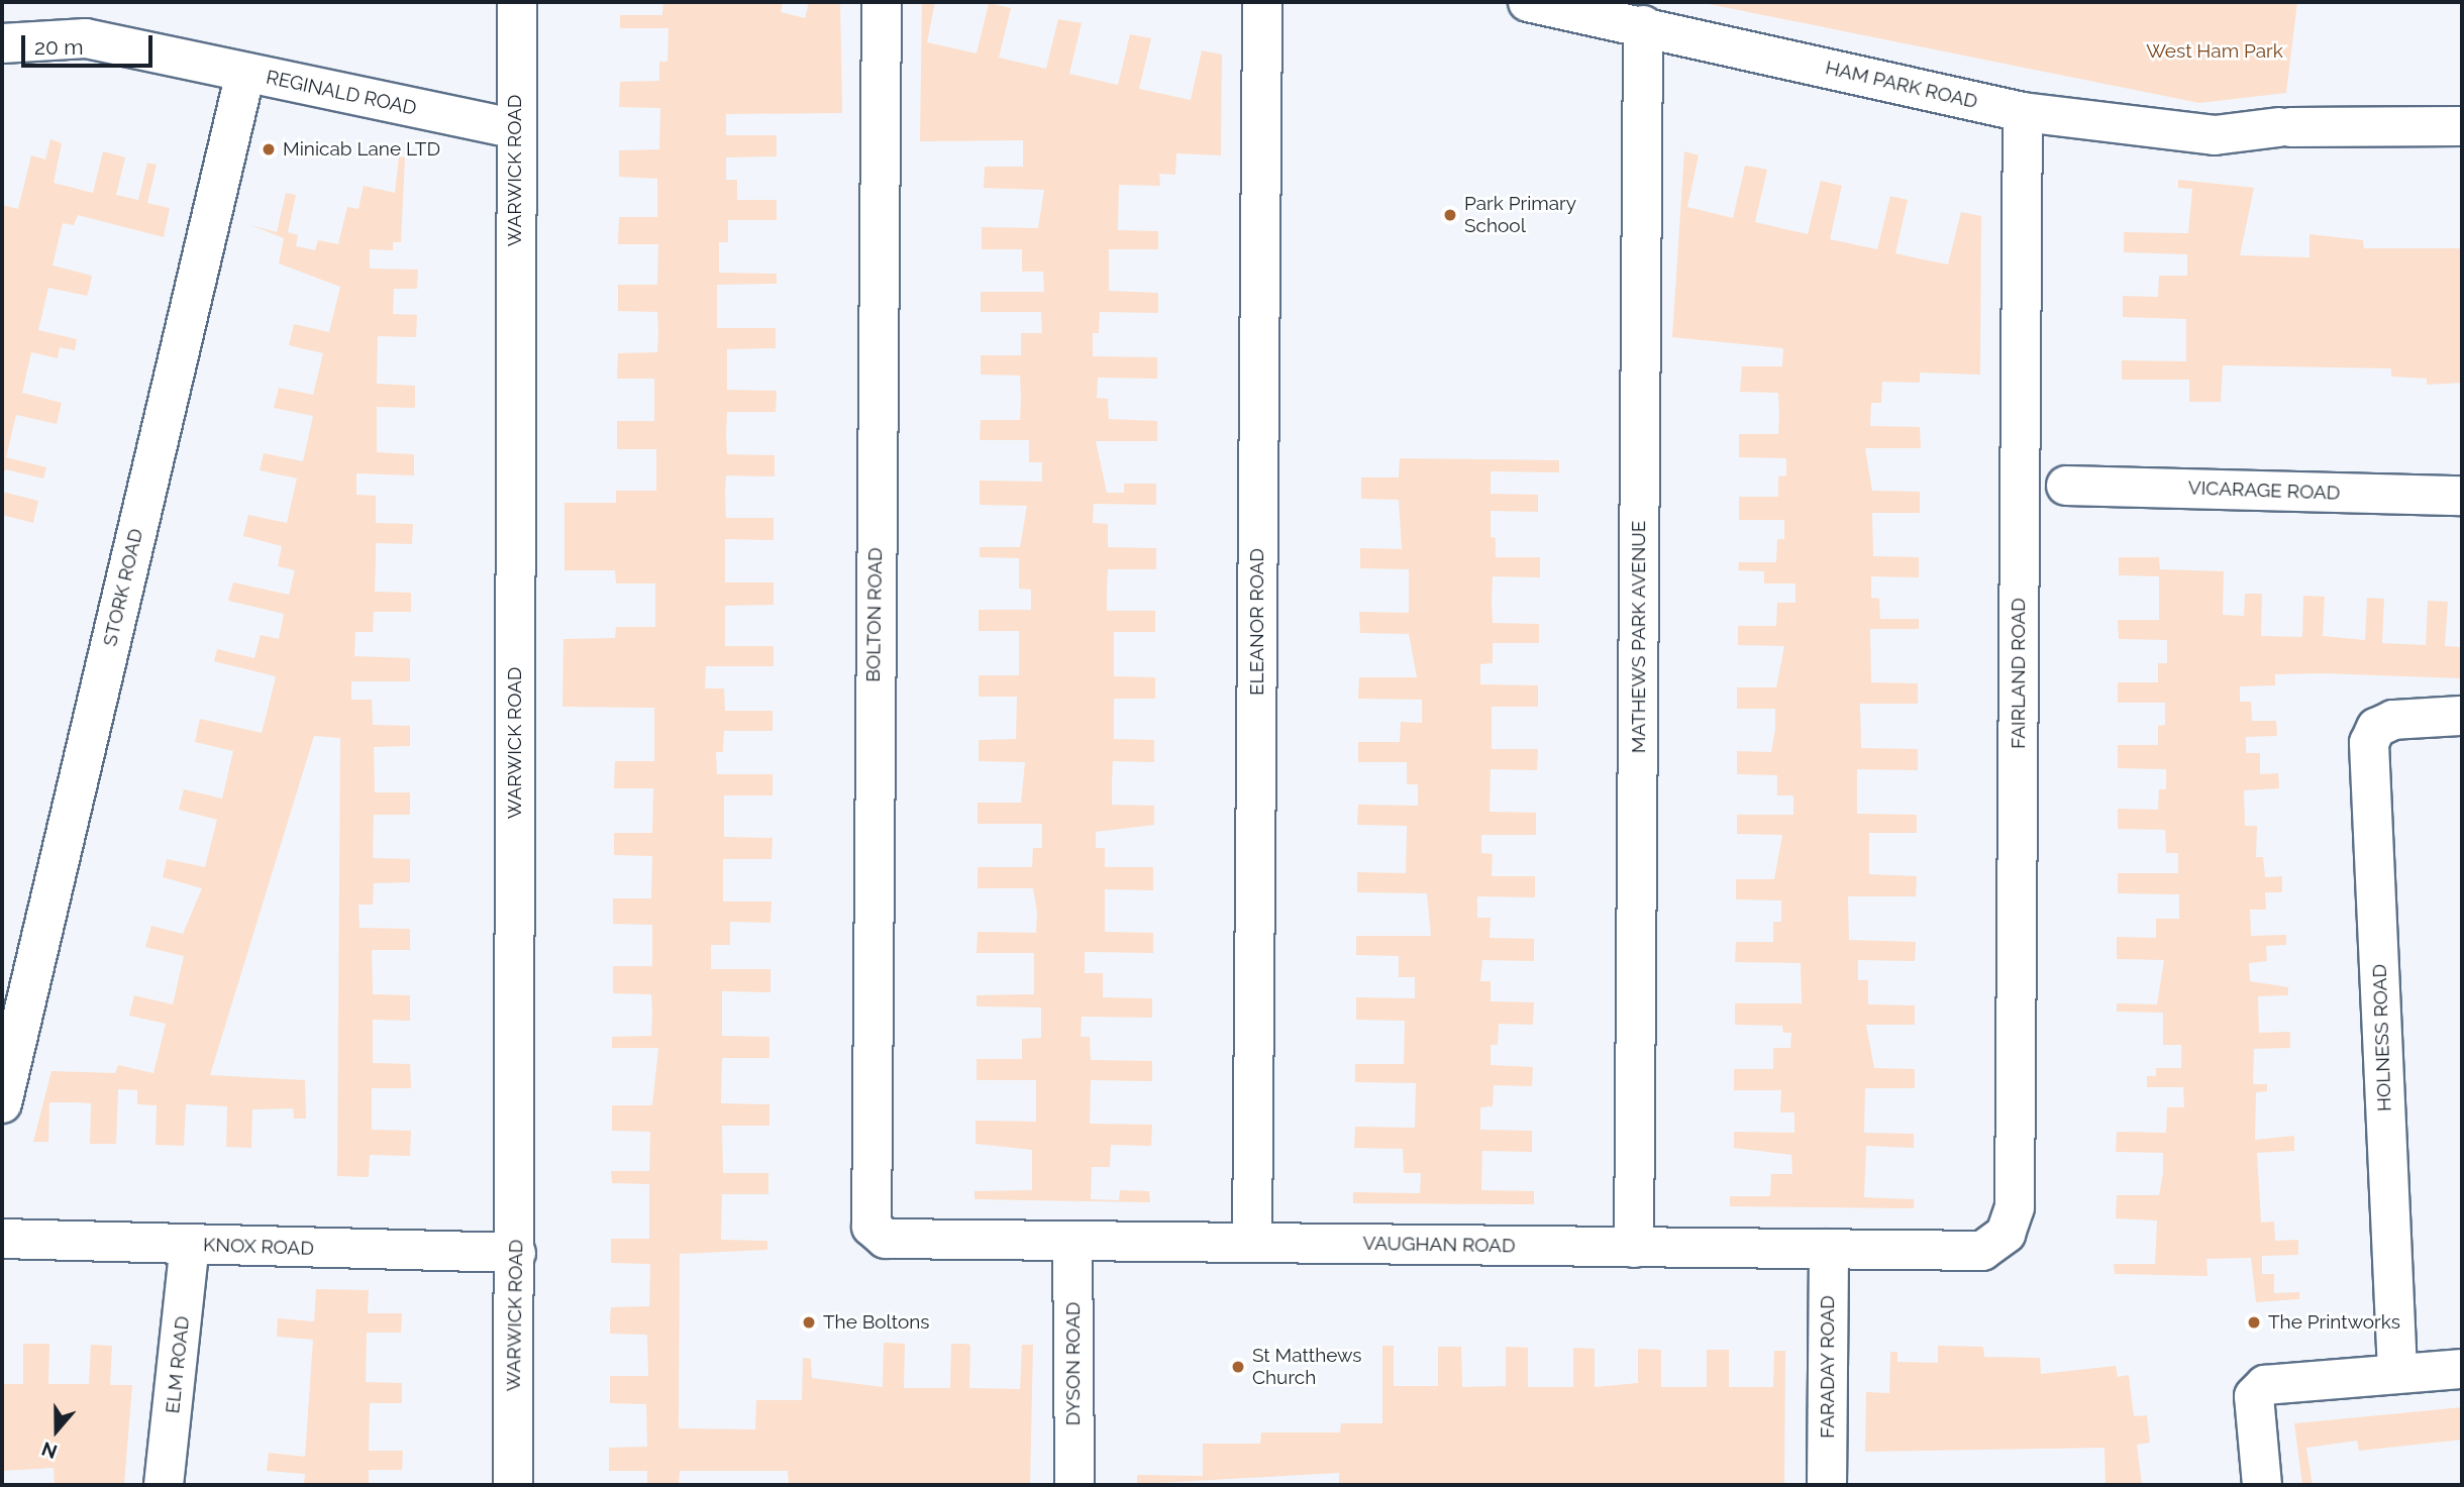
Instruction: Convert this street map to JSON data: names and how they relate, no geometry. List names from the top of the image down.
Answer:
{
  "streets": {
    "street": [
      "HAM PARK ROAD",
      "REGINALD ROAD",
      "WARWICK ROAD",
      "VICARAGE ROAD",
      "STORK ROAD",
      "BOLTON ROAD",
      "ELEANOR ROAD",
      "MATHEWS PARK AVENUE",
      "FAIRLAND ROAD",
      "HOLNESS ROAD",
      "VAUGHAN ROAD",
      "KNOX ROAD",
      "DYSON ROAD",
      "ELM ROAD",
      "FARADAY ROAD"
    ]
  },
  "crossings": [
    ["HAM PARK ROAD", "MATHEWS PARK AVENUE"],
    ["HAM PARK ROAD", "FAIRLAND ROAD"],
    ["REGINALD ROAD", "WARWICK ROAD"],
    ["REGINALD ROAD", "STORK ROAD"],
    ["WARWICK ROAD", "KNOX ROAD"],
    ["BOLTON ROAD", "VAUGHAN ROAD"],
    ["ELEANOR ROAD", "VAUGHAN ROAD"],
    ["MATHEWS PARK AVENUE", "VAUGHAN ROAD"],
    ["FAIRLAND ROAD", "VAUGHAN ROAD"],
    ["VAUGHAN ROAD", "DYSON ROAD"],
    ["VAUGHAN ROAD", "FARADAY ROAD"],
    ["KNOX ROAD", "ELM ROAD"]
  ],
  "parks": ["West Ham Park"],
  "places": [
    "Minicab Lane LTD",
    "Park Primary School",
    "The Boltons",
    "The Printworks",
    "St Matthews Church"
  ],
  "scale_bar": "20 m",
  "north": "bottom"
}
